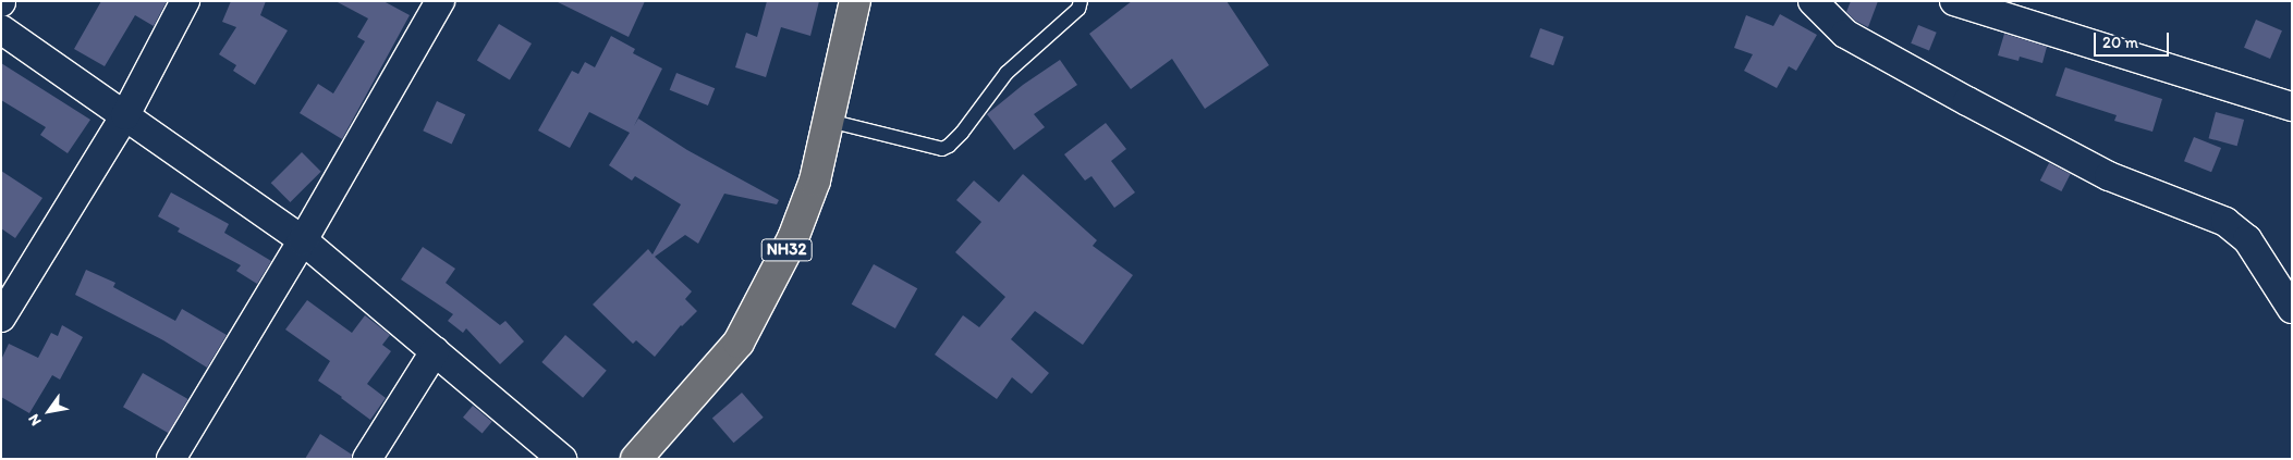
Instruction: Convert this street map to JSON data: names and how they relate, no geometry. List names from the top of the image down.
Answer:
{
  "streets": {
    "highway": ["NH32"]
  },
  "scale_bar": "20 m",
  "north": "bottom left"
}
